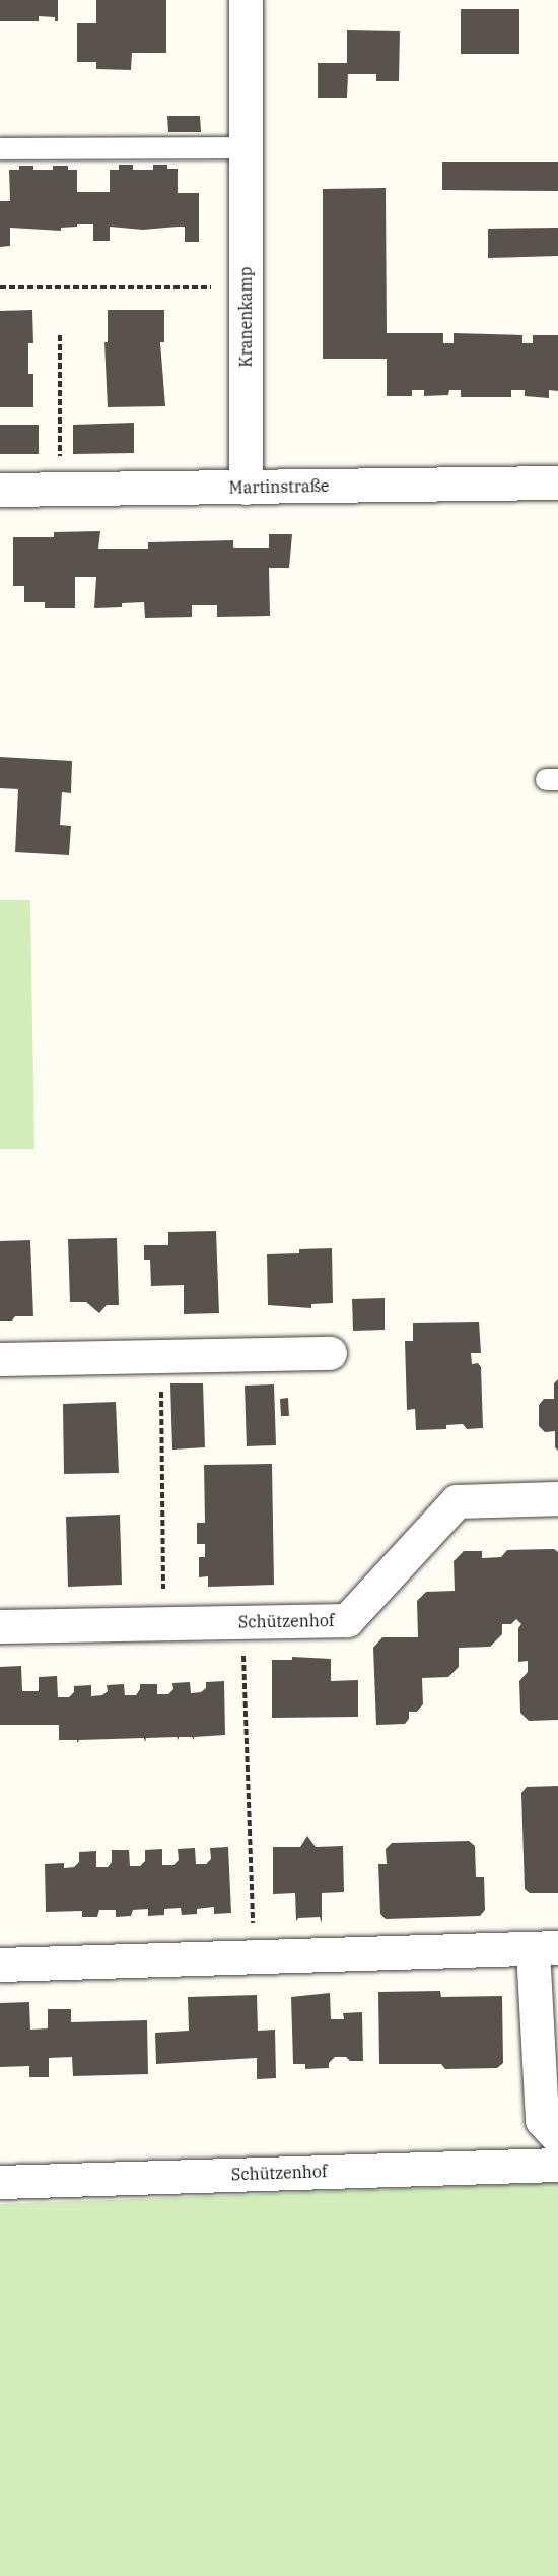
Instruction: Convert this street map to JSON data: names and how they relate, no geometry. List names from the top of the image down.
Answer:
{
  "streets": {
    "street": ["Kranenkamp", "Martinstraße", "Schützenhof"]
  },
  "crossings": [
    ["Kranenkamp", "Martinstraße"]
  ]
}
